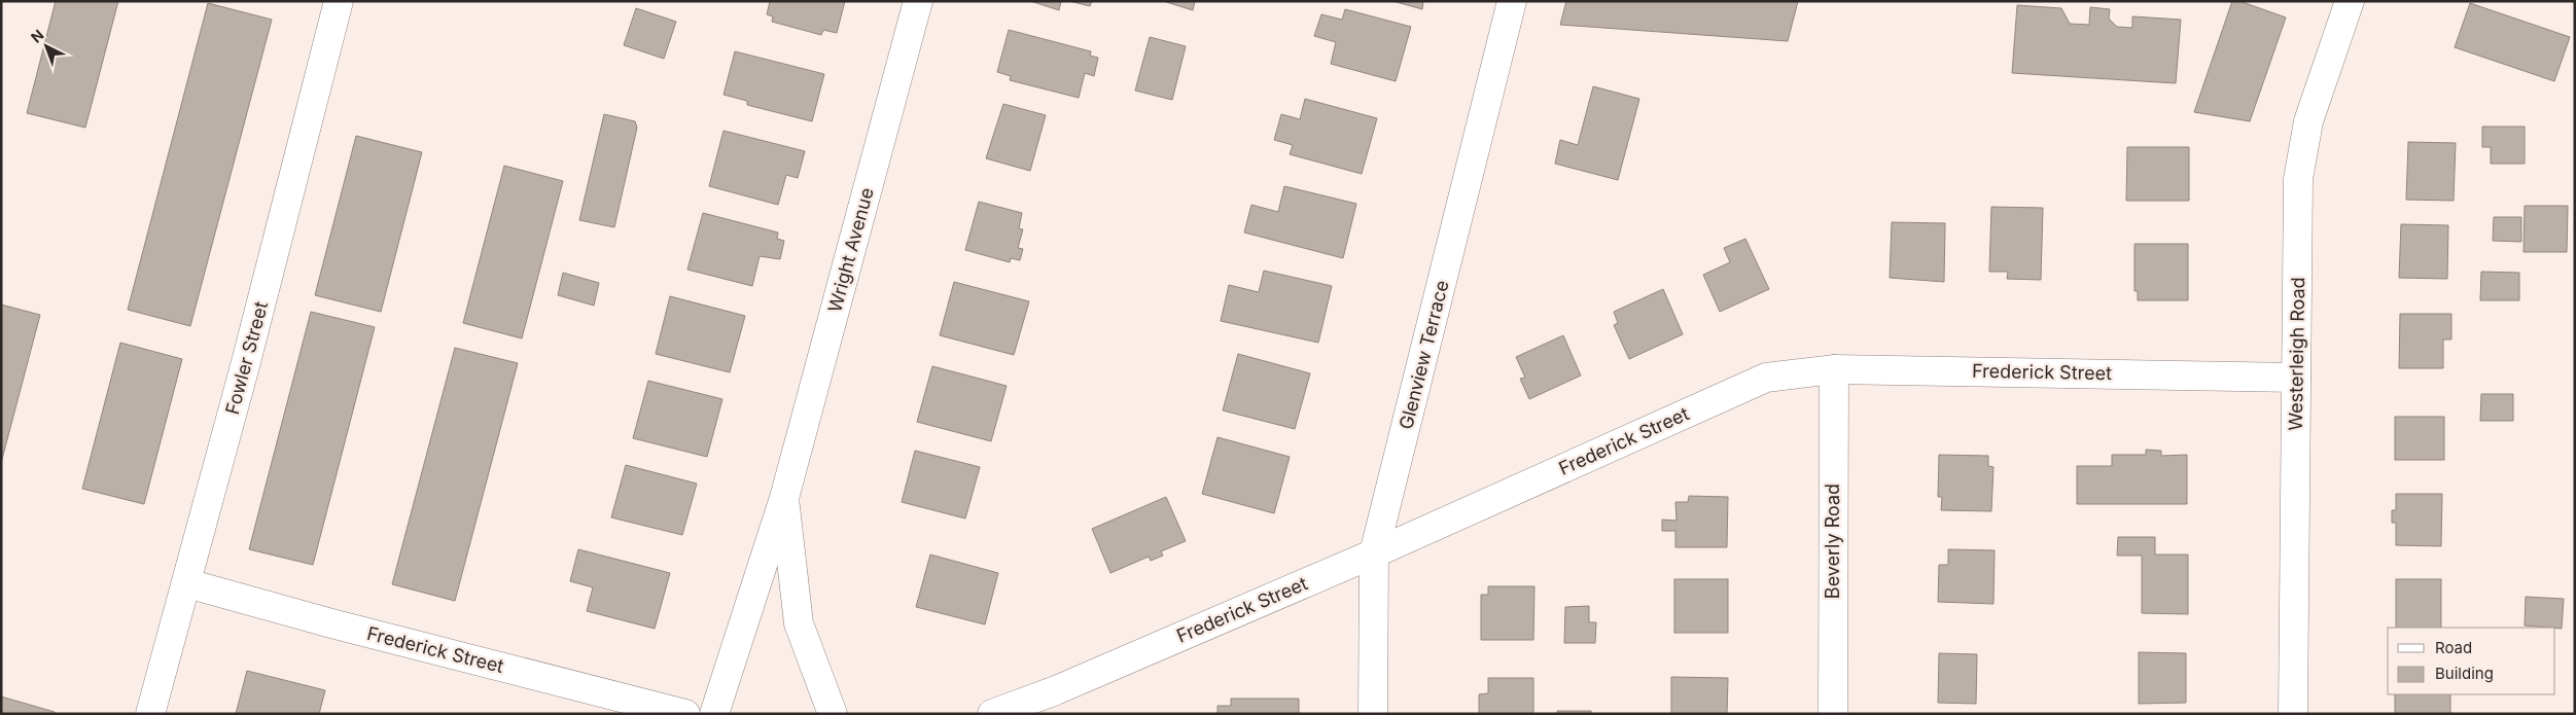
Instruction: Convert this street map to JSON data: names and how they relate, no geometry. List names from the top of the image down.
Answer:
{
  "streets": {
    "street": [
      "Wright Avenue",
      "Westerleigh Road",
      "Glenview Terrace",
      "Fowler Street",
      "Frederick Street",
      "Beverly Road"
    ]
  },
  "crossings": [
    ["Westerleigh Road", "Frederick Street"],
    ["Glenview Terrace", "Frederick Street"],
    ["Fowler Street", "Frederick Street"],
    ["Frederick Street", "Beverly Road"]
  ],
  "legend": ["Road", "Building"],
  "north": "top left"
}
